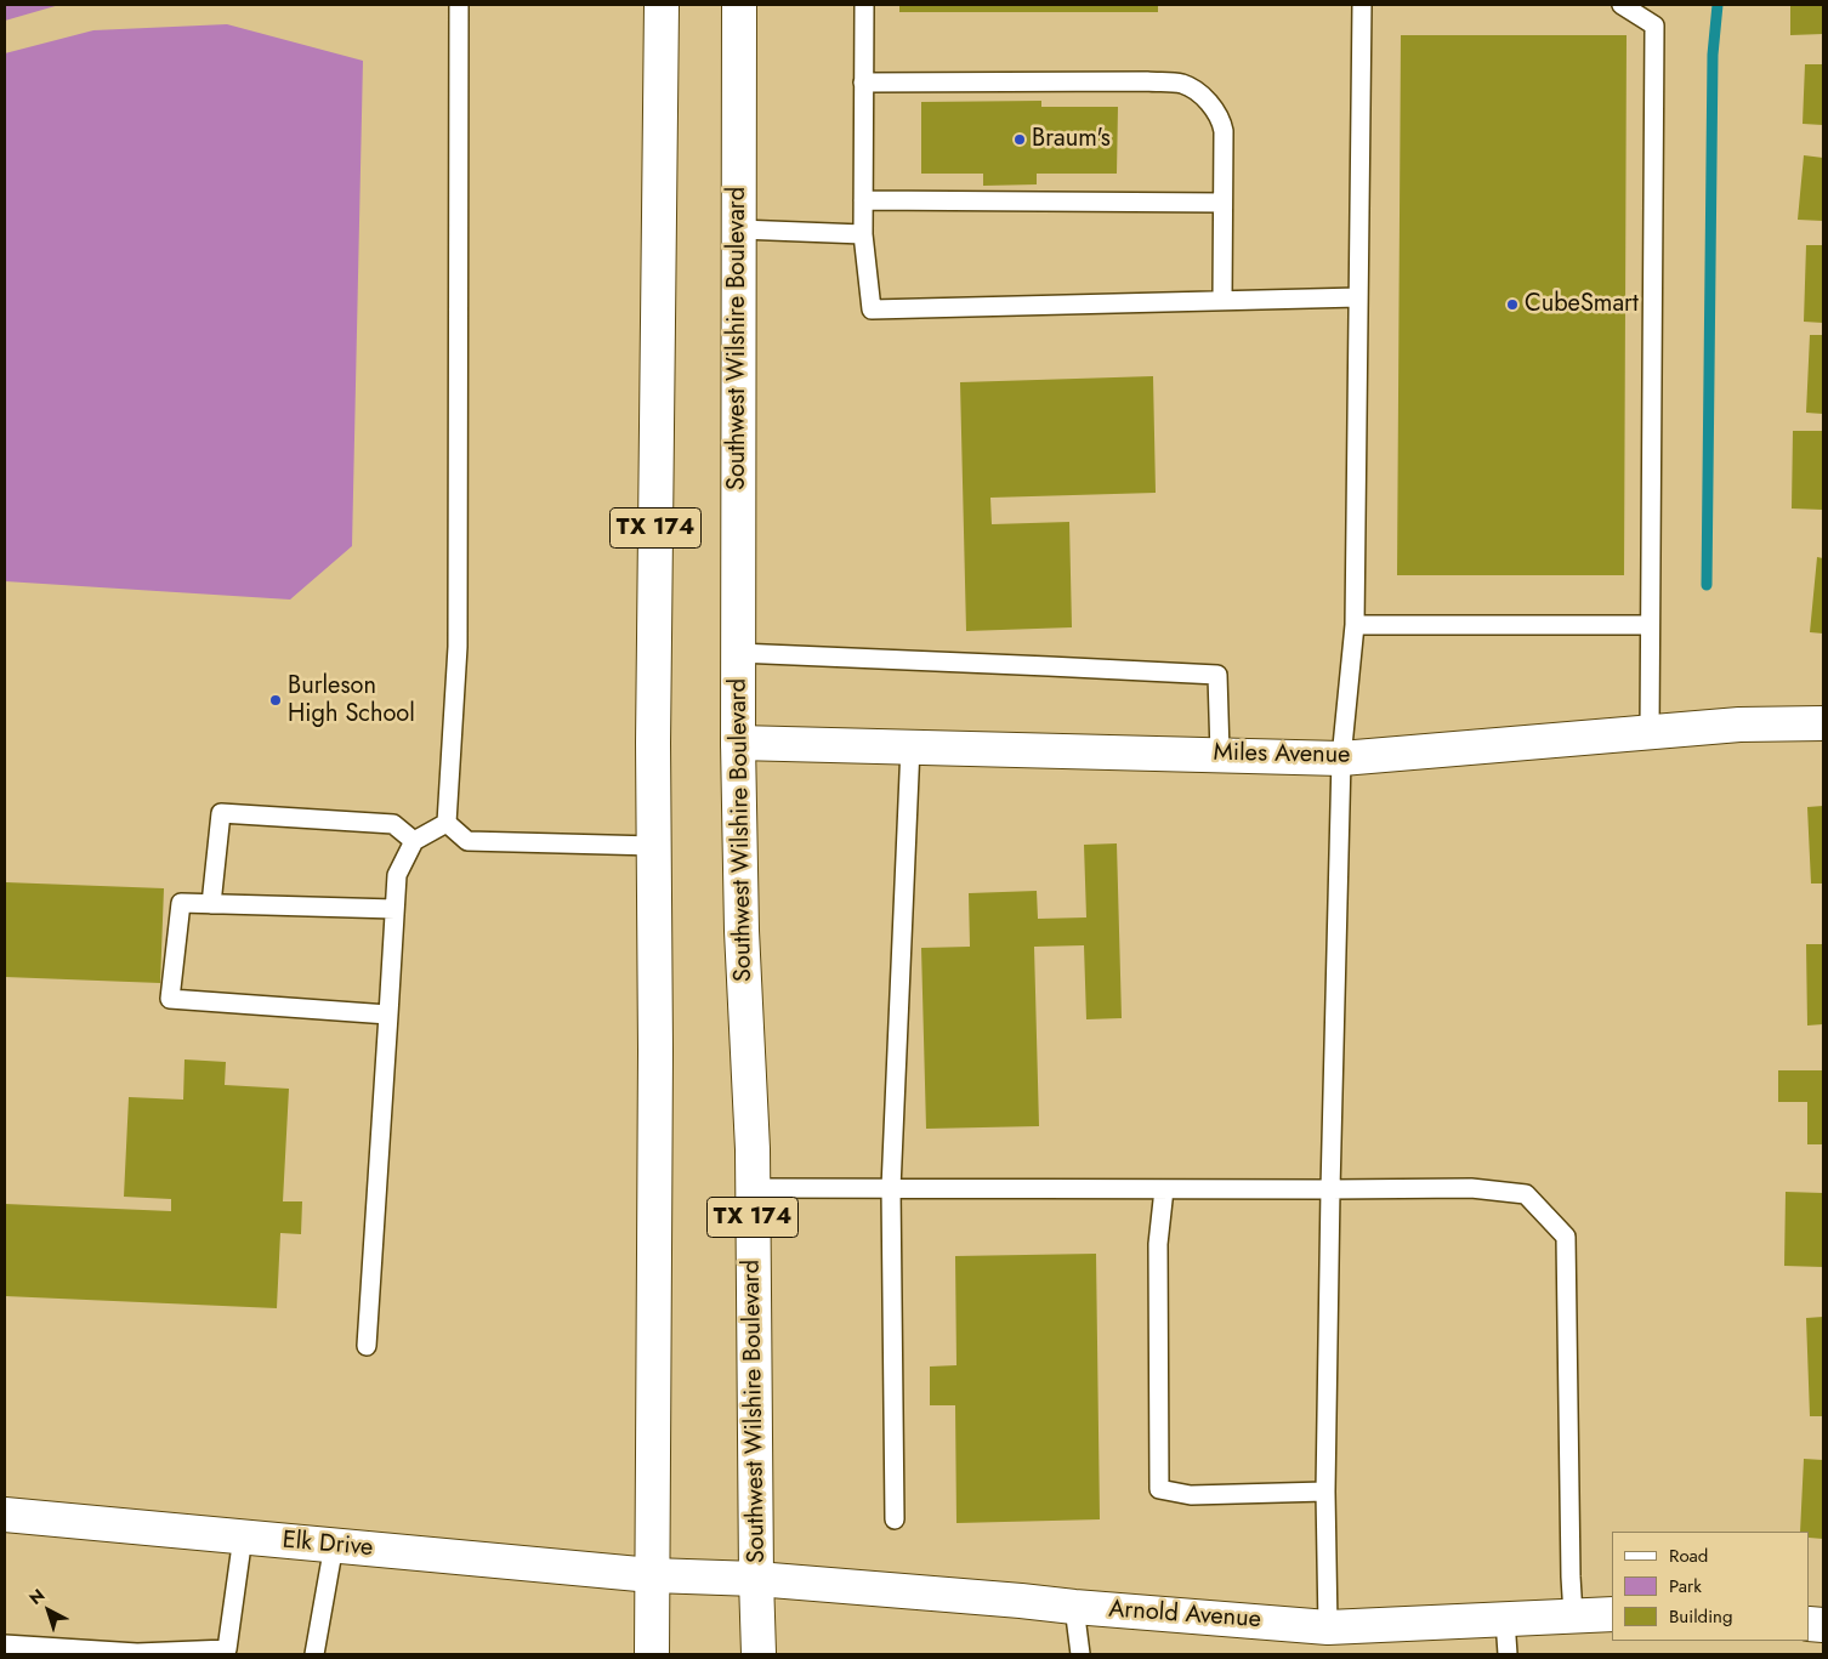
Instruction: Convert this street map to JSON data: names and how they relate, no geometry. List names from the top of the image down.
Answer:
{
  "streets": {
    "main road": [
      "Southwest Wilshire Boulevard",
      "TX 174",
      "Miles Avenue",
      "Elk Drive",
      "Arnold Avenue"
    ]
  },
  "crossings": [
    ["Southwest Wilshire Boulevard", "Miles Avenue"],
    ["Southwest Wilshire Boulevard", "Elk Drive"],
    ["Southwest Wilshire Boulevard", "Arnold Avenue"],
    ["TX 174", "Elk Drive"],
    ["Elk Drive", "Arnold Avenue"]
  ],
  "places": ["Braum's", "CubeSmart", "Burleson High School"],
  "legend": ["Road", "Park", "Building"],
  "north": "top left"
}
